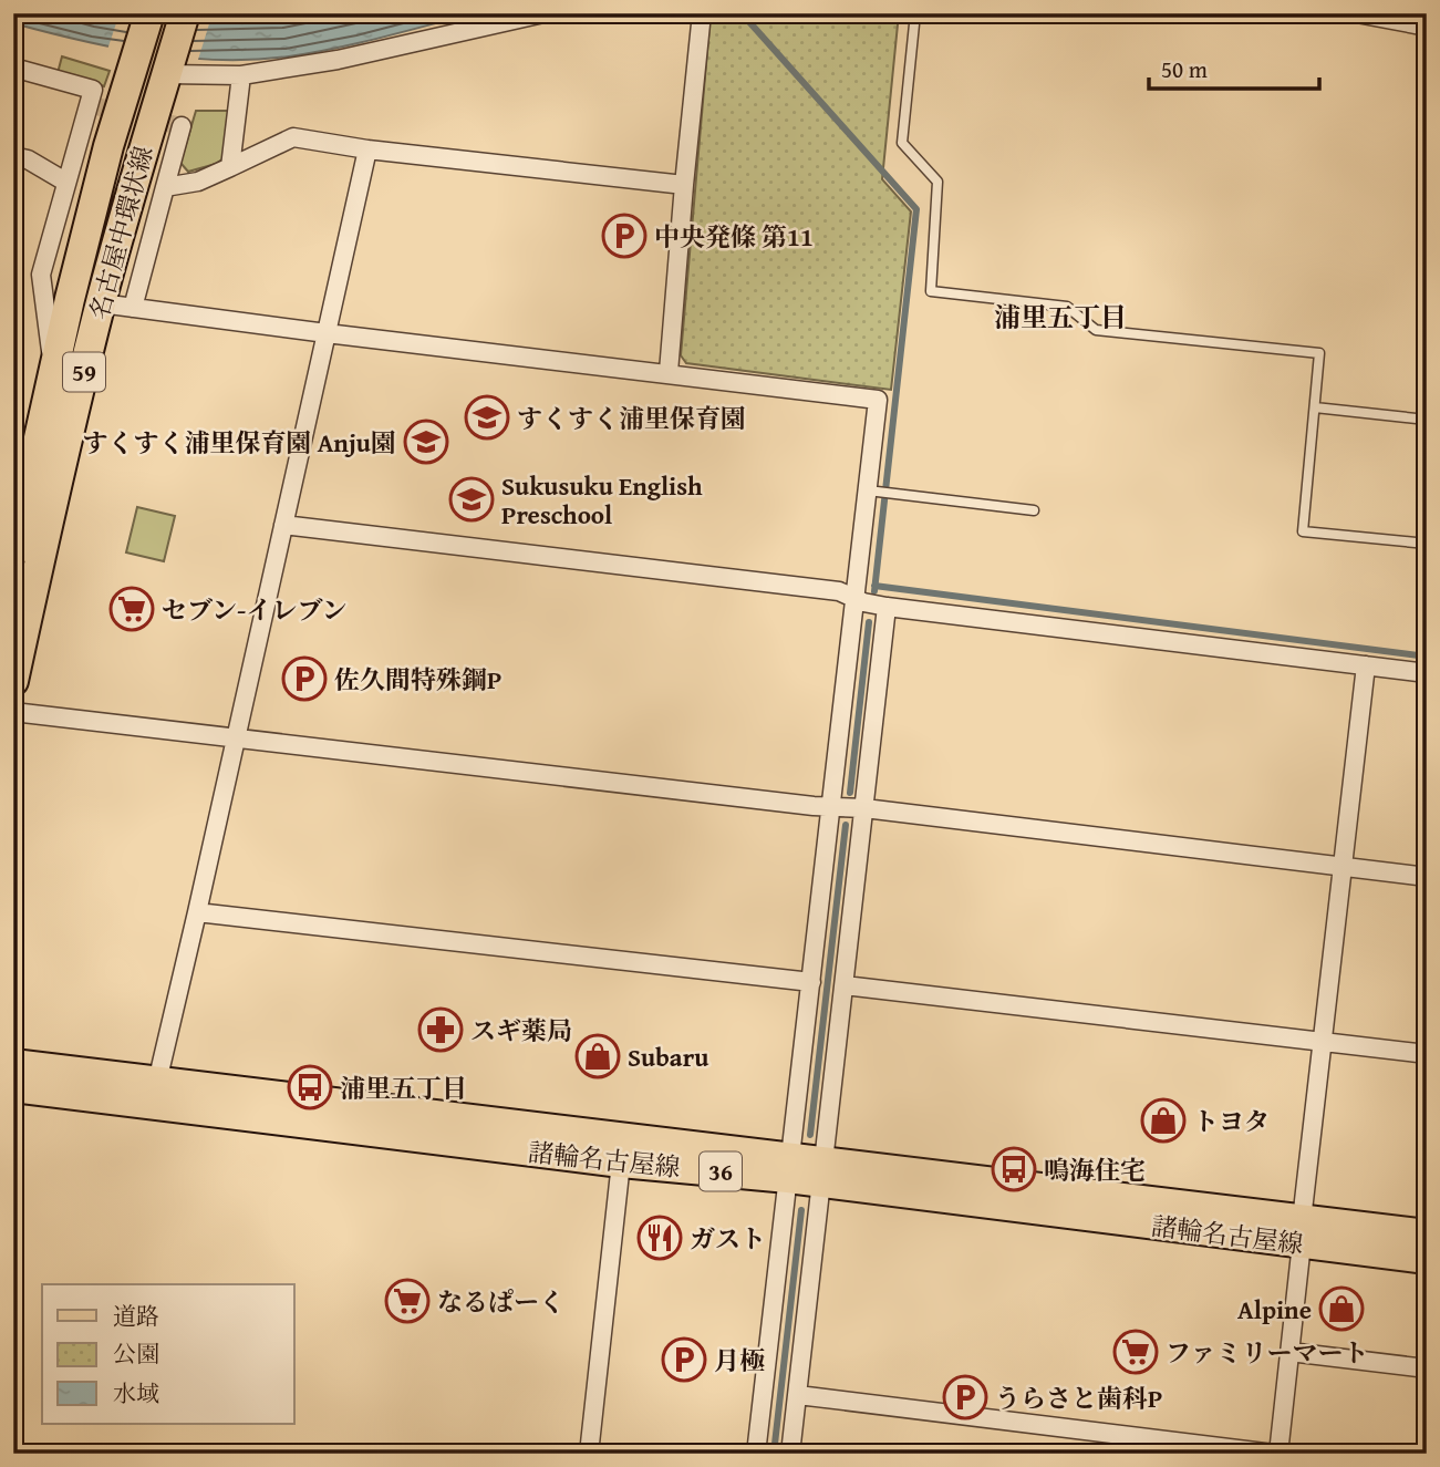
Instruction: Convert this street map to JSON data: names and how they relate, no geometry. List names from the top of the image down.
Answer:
{
  "streets": {
    "main road": [
      "名古屋中環状線",
      "59",
      "諸輪名古屋線",
      "36"
    ]
  },
  "districts": ["浦里五丁目"],
  "places": {
    "parking": [
      "中央発條 第11",
      "佐久間特殊鋼P",
      "月極",
      "うらさと歯科P"
    ],
    "school or university": ["すくすく浦里保育園", "すくすく浦里保育園 Anju園", "Sukusuku English Preschool"],
    "supermarket": ["セブン-イレブン", "なるぱーく", "ファミリーマート"],
    "pharmacy": ["スギ薬局"],
    "shop": ["Subaru", "トヨタ", "Alpine"],
    "bus stop": ["浦里五丁目", "鳴海住宅"],
    "restaurant": ["ガスト"]
  },
  "legend": ["道路", "公園", "水域"],
  "scale_bar": "50 m"
}
